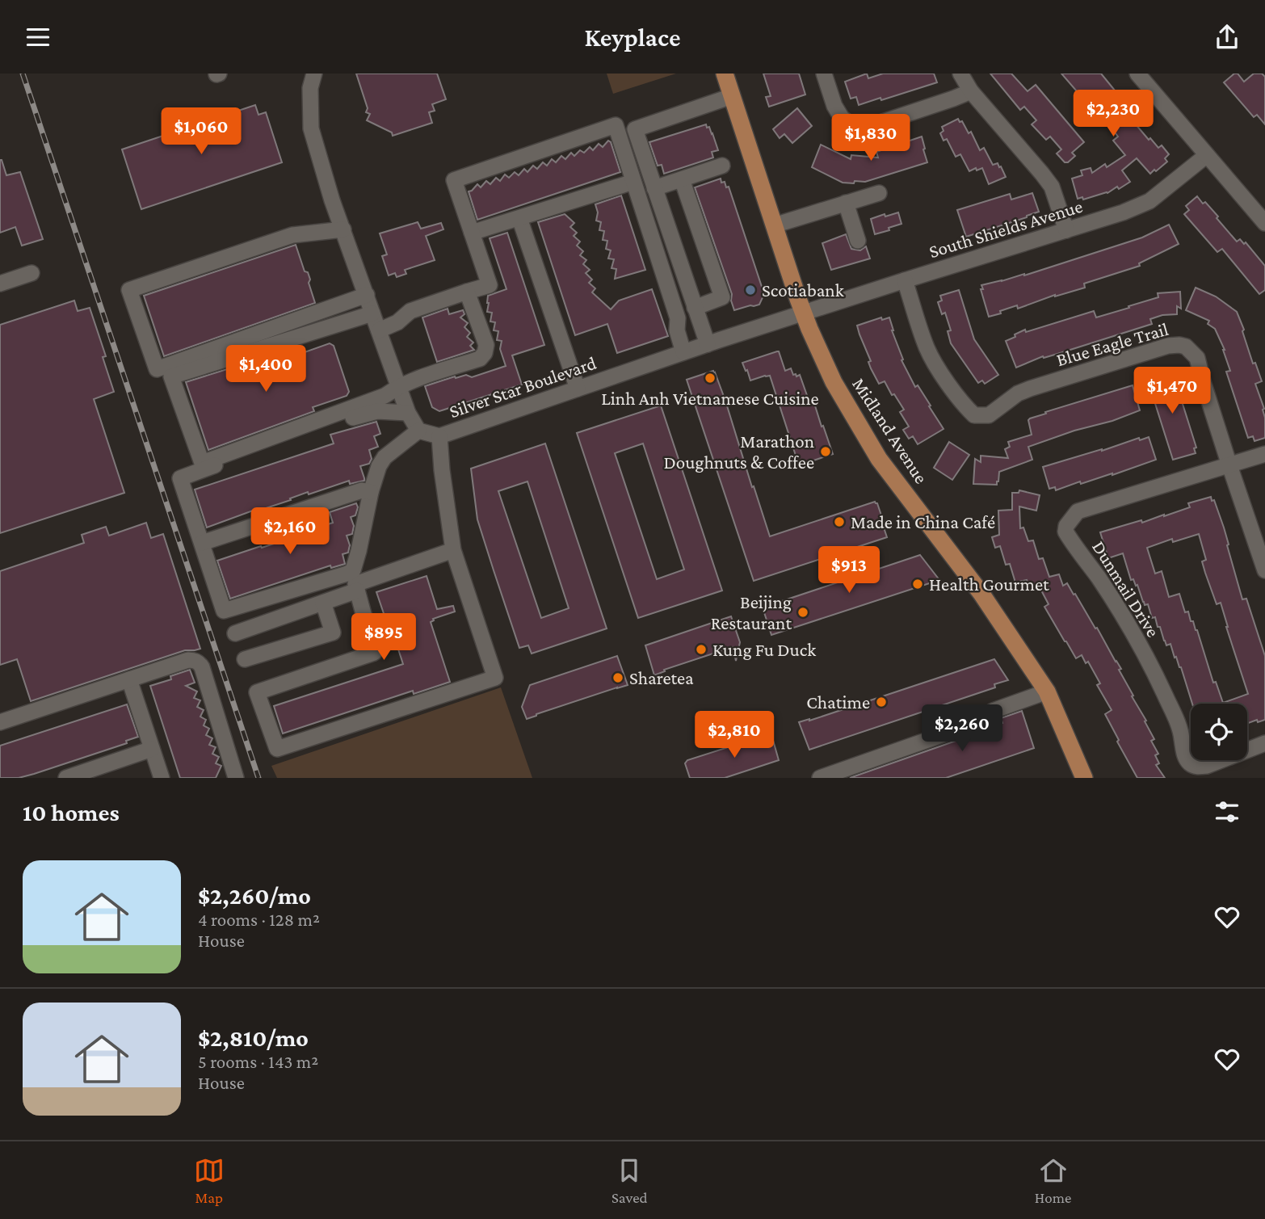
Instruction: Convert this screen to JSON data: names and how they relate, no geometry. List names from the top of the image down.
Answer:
{
  "streets": {
    "main road": ["Midland Avenue"],
    "street": [
      "South Shields Avenue",
      "Blue Eagle Trail",
      "Silver Star Boulevard",
      "Dunmail Drive"
    ]
  },
  "crossings": [
    ["South Shields Avenue", "Blue Eagle Trail"],
    ["South Shields Avenue", "Silver Star Boulevard"],
    ["South Shields Avenue", "Midland Avenue"],
    ["Blue Eagle Trail", "Dunmail Drive"],
    ["Silver Star Boulevard", "Midland Avenue"]
  ],
  "places": [
    "Scotiabank",
    "Linh Anh Vietnamese Cuisine",
    "Marathon Doughnuts & Coffee",
    "Made in China Café",
    "Health Gourmet",
    "Beijing Restaurant",
    "Kung Fu Duck",
    "Sharetea",
    "Chatime"
  ],
  "page": {
    "header": "Keyplace",
    "price": [
      "$2,230",
      "$1,060",
      "$1,830",
      "$1,400",
      "$1,470",
      "$2,160",
      "$913",
      "$895",
      "$2,260",
      "$2,810"
    ],
    "heading": "10 homes",
    "list": [
      {
        "name": "$2,260/mo",
        "note": "4 rooms · 128 m² · House"
      },
      {
        "name": "$2,810/mo",
        "note": "5 rooms · 143 m² · House"
      }
    ],
    "tabs": ["Map", "Saved", "Home"]
  }
}
